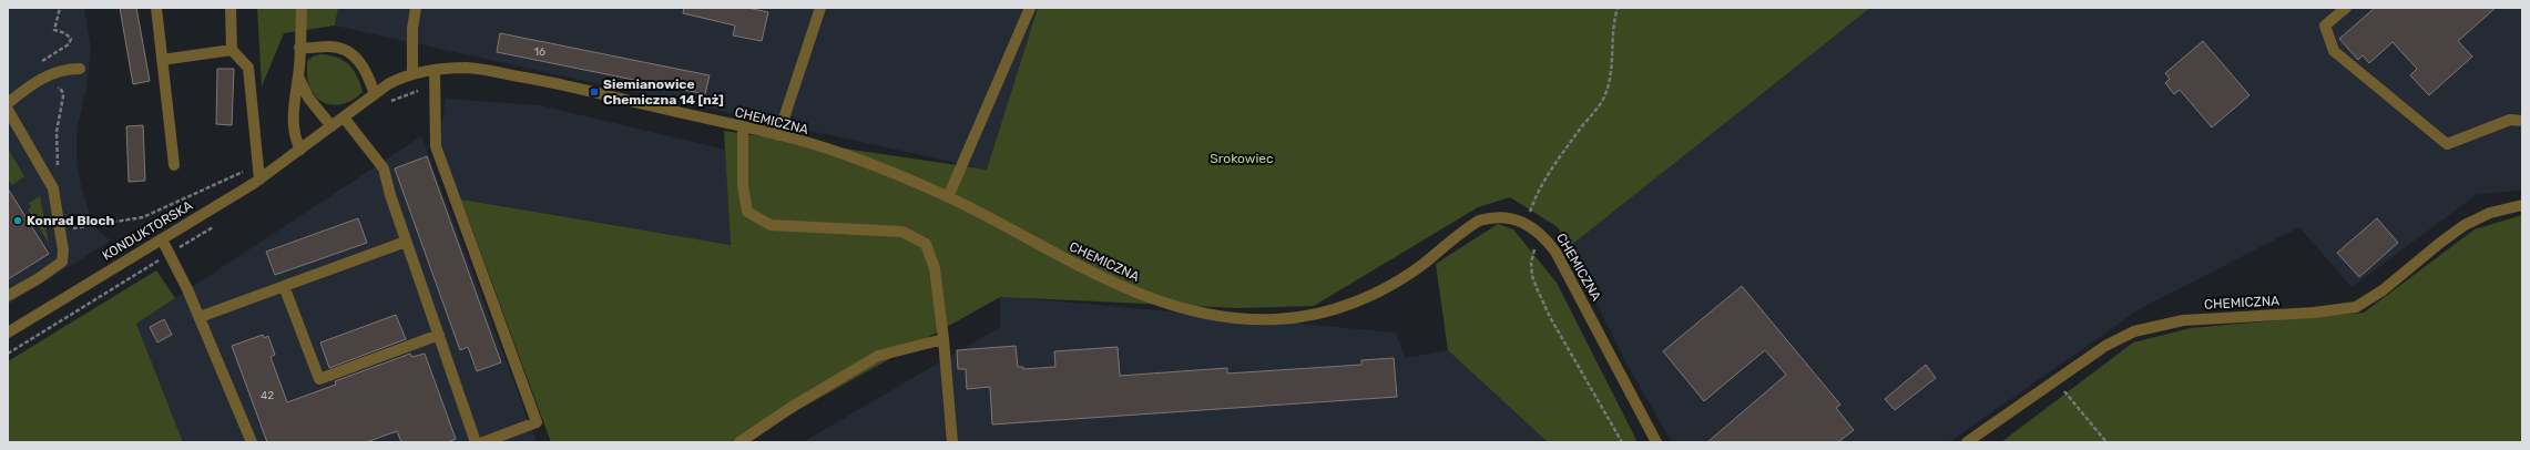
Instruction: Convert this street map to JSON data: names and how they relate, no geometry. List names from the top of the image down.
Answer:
{
  "streets": {
    "street": ["CHEMICZNA", "KONDUKTORSKA"]
  },
  "crossings": [
    ["CHEMICZNA", "KONDUKTORSKA"]
  ],
  "parks": ["Srokowiec"],
  "places": {
    "transit": ["Siemianowice Chemiczna 14 [nż]"],
    "other": ["Konrad Bloch"]
  },
  "house_numbers": ["16", "42"]
}
